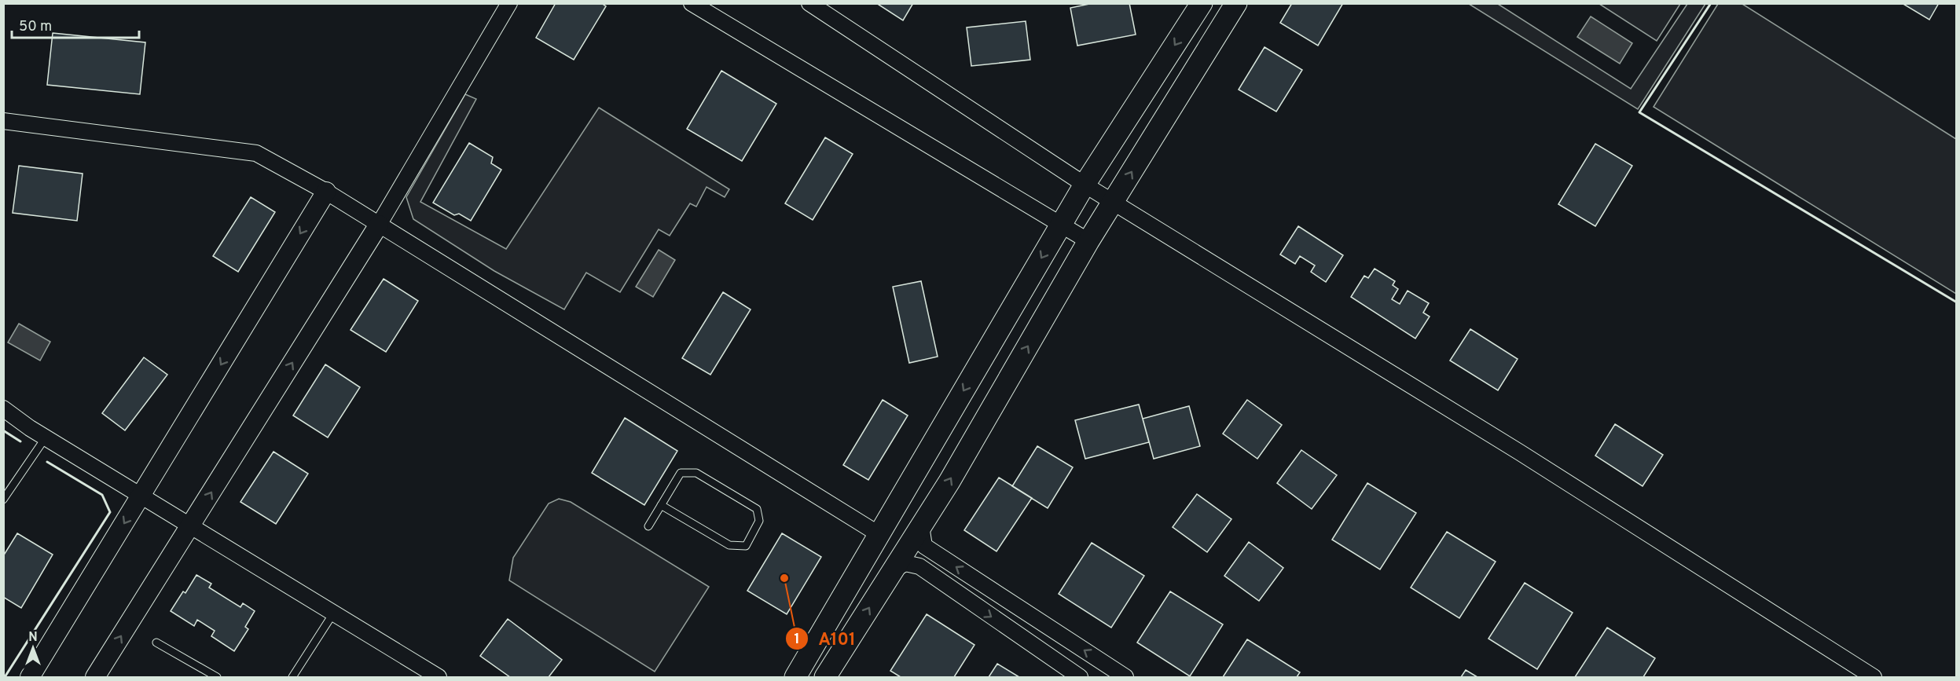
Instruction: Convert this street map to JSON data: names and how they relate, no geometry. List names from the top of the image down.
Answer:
{
  "places": ["A101"],
  "scale_bar": "50 m",
  "north": "top"
}
